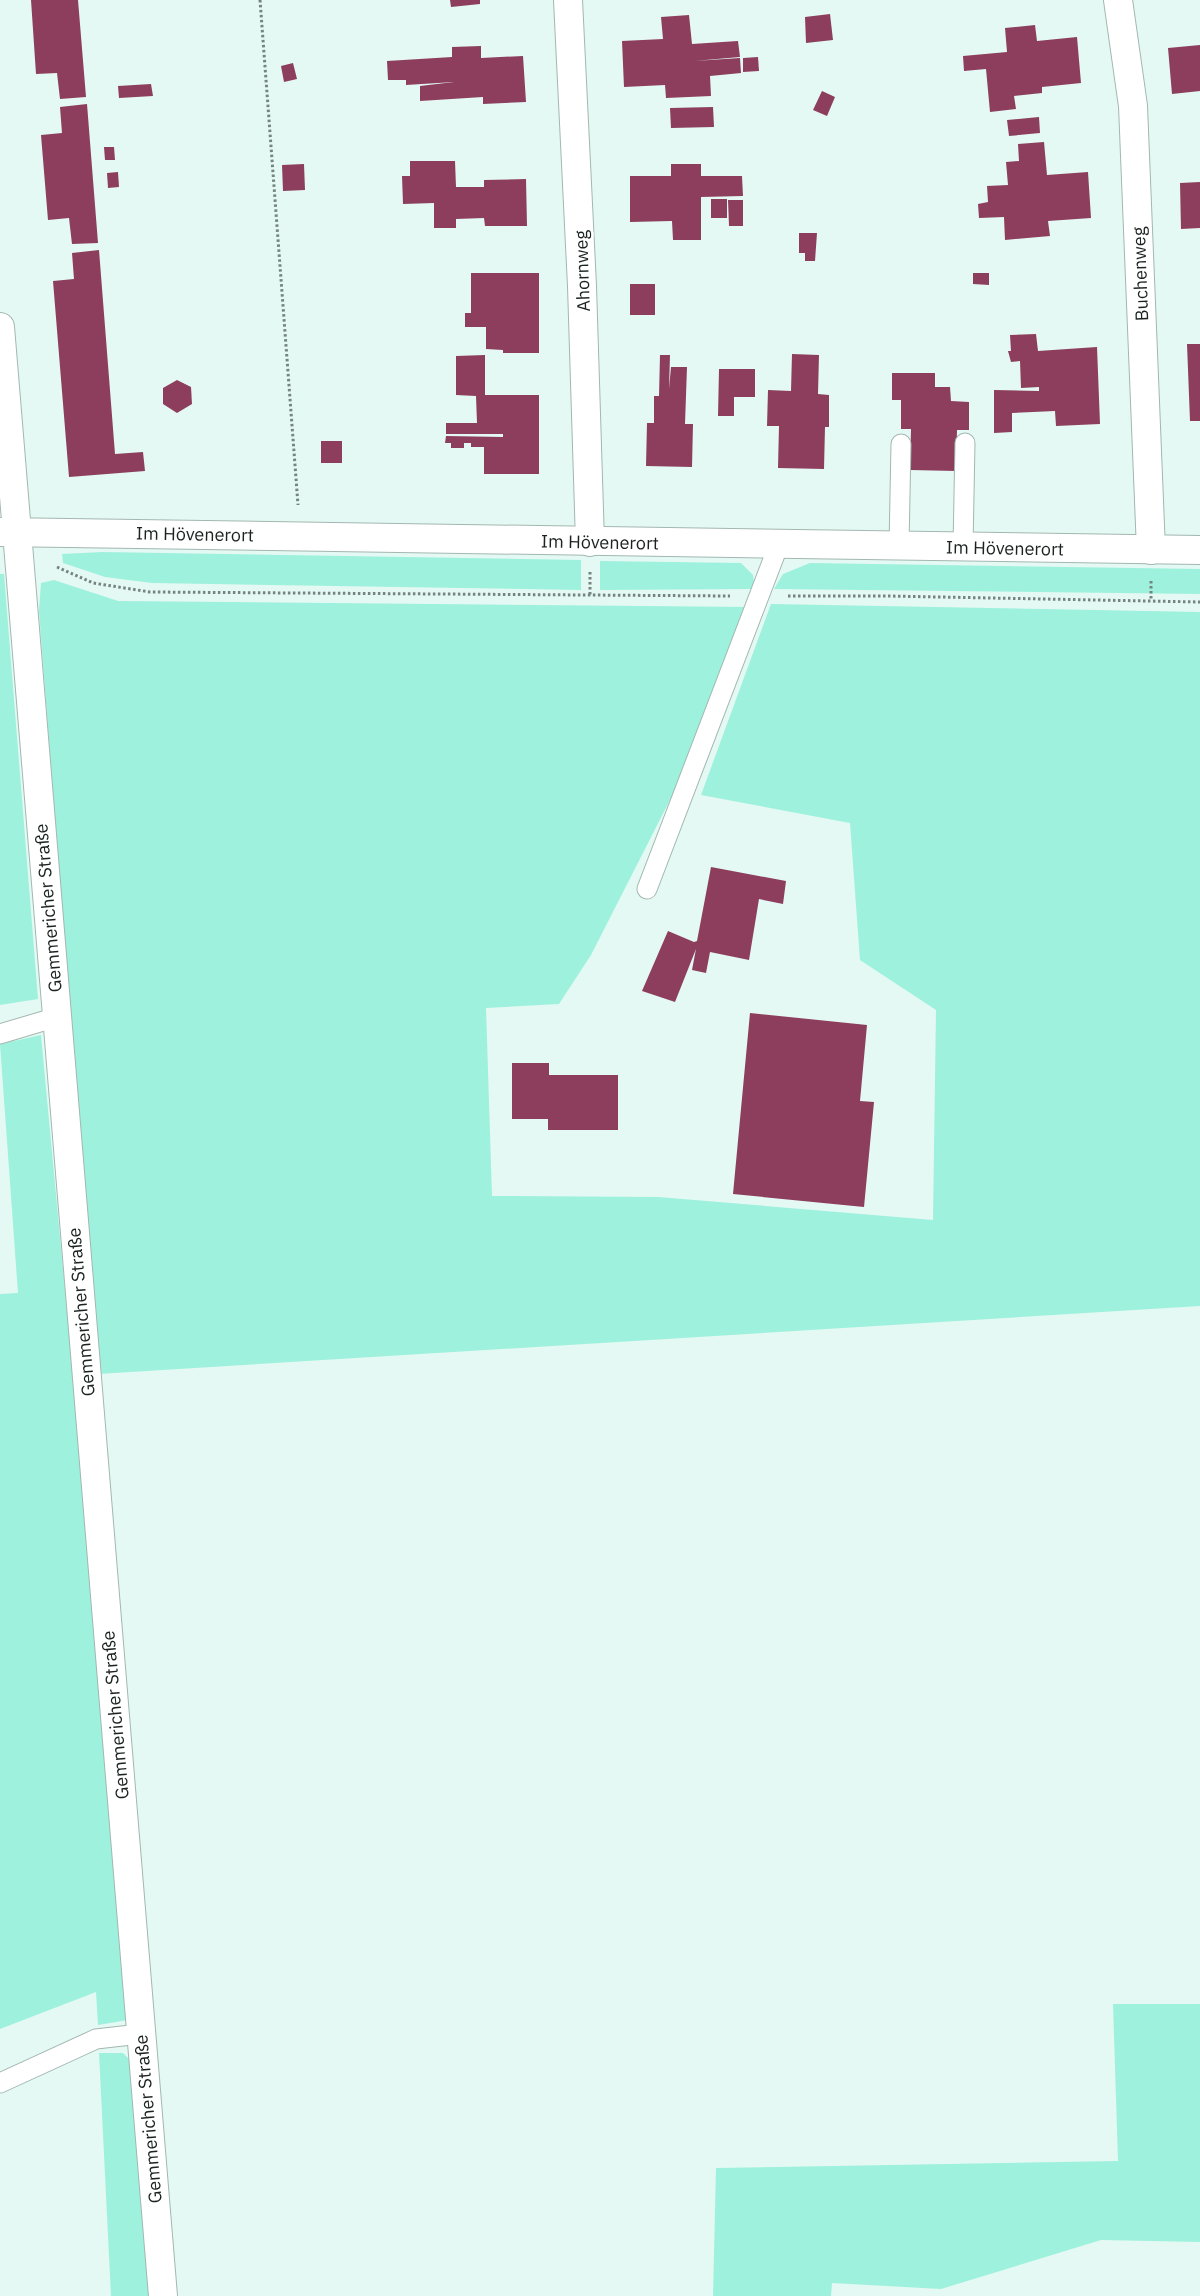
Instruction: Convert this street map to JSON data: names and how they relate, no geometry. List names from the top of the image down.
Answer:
{
  "streets": {
    "street": [
      "Ahornweg",
      "Buchenweg",
      "Im Hövenerort",
      "Gemmericher Straße"
    ]
  },
  "crossings": [
    ["Ahornweg", "Im Hövenerort"],
    ["Buchenweg", "Im Hövenerort"],
    ["Im Hövenerort", "Gemmericher Straße"]
  ]
}
